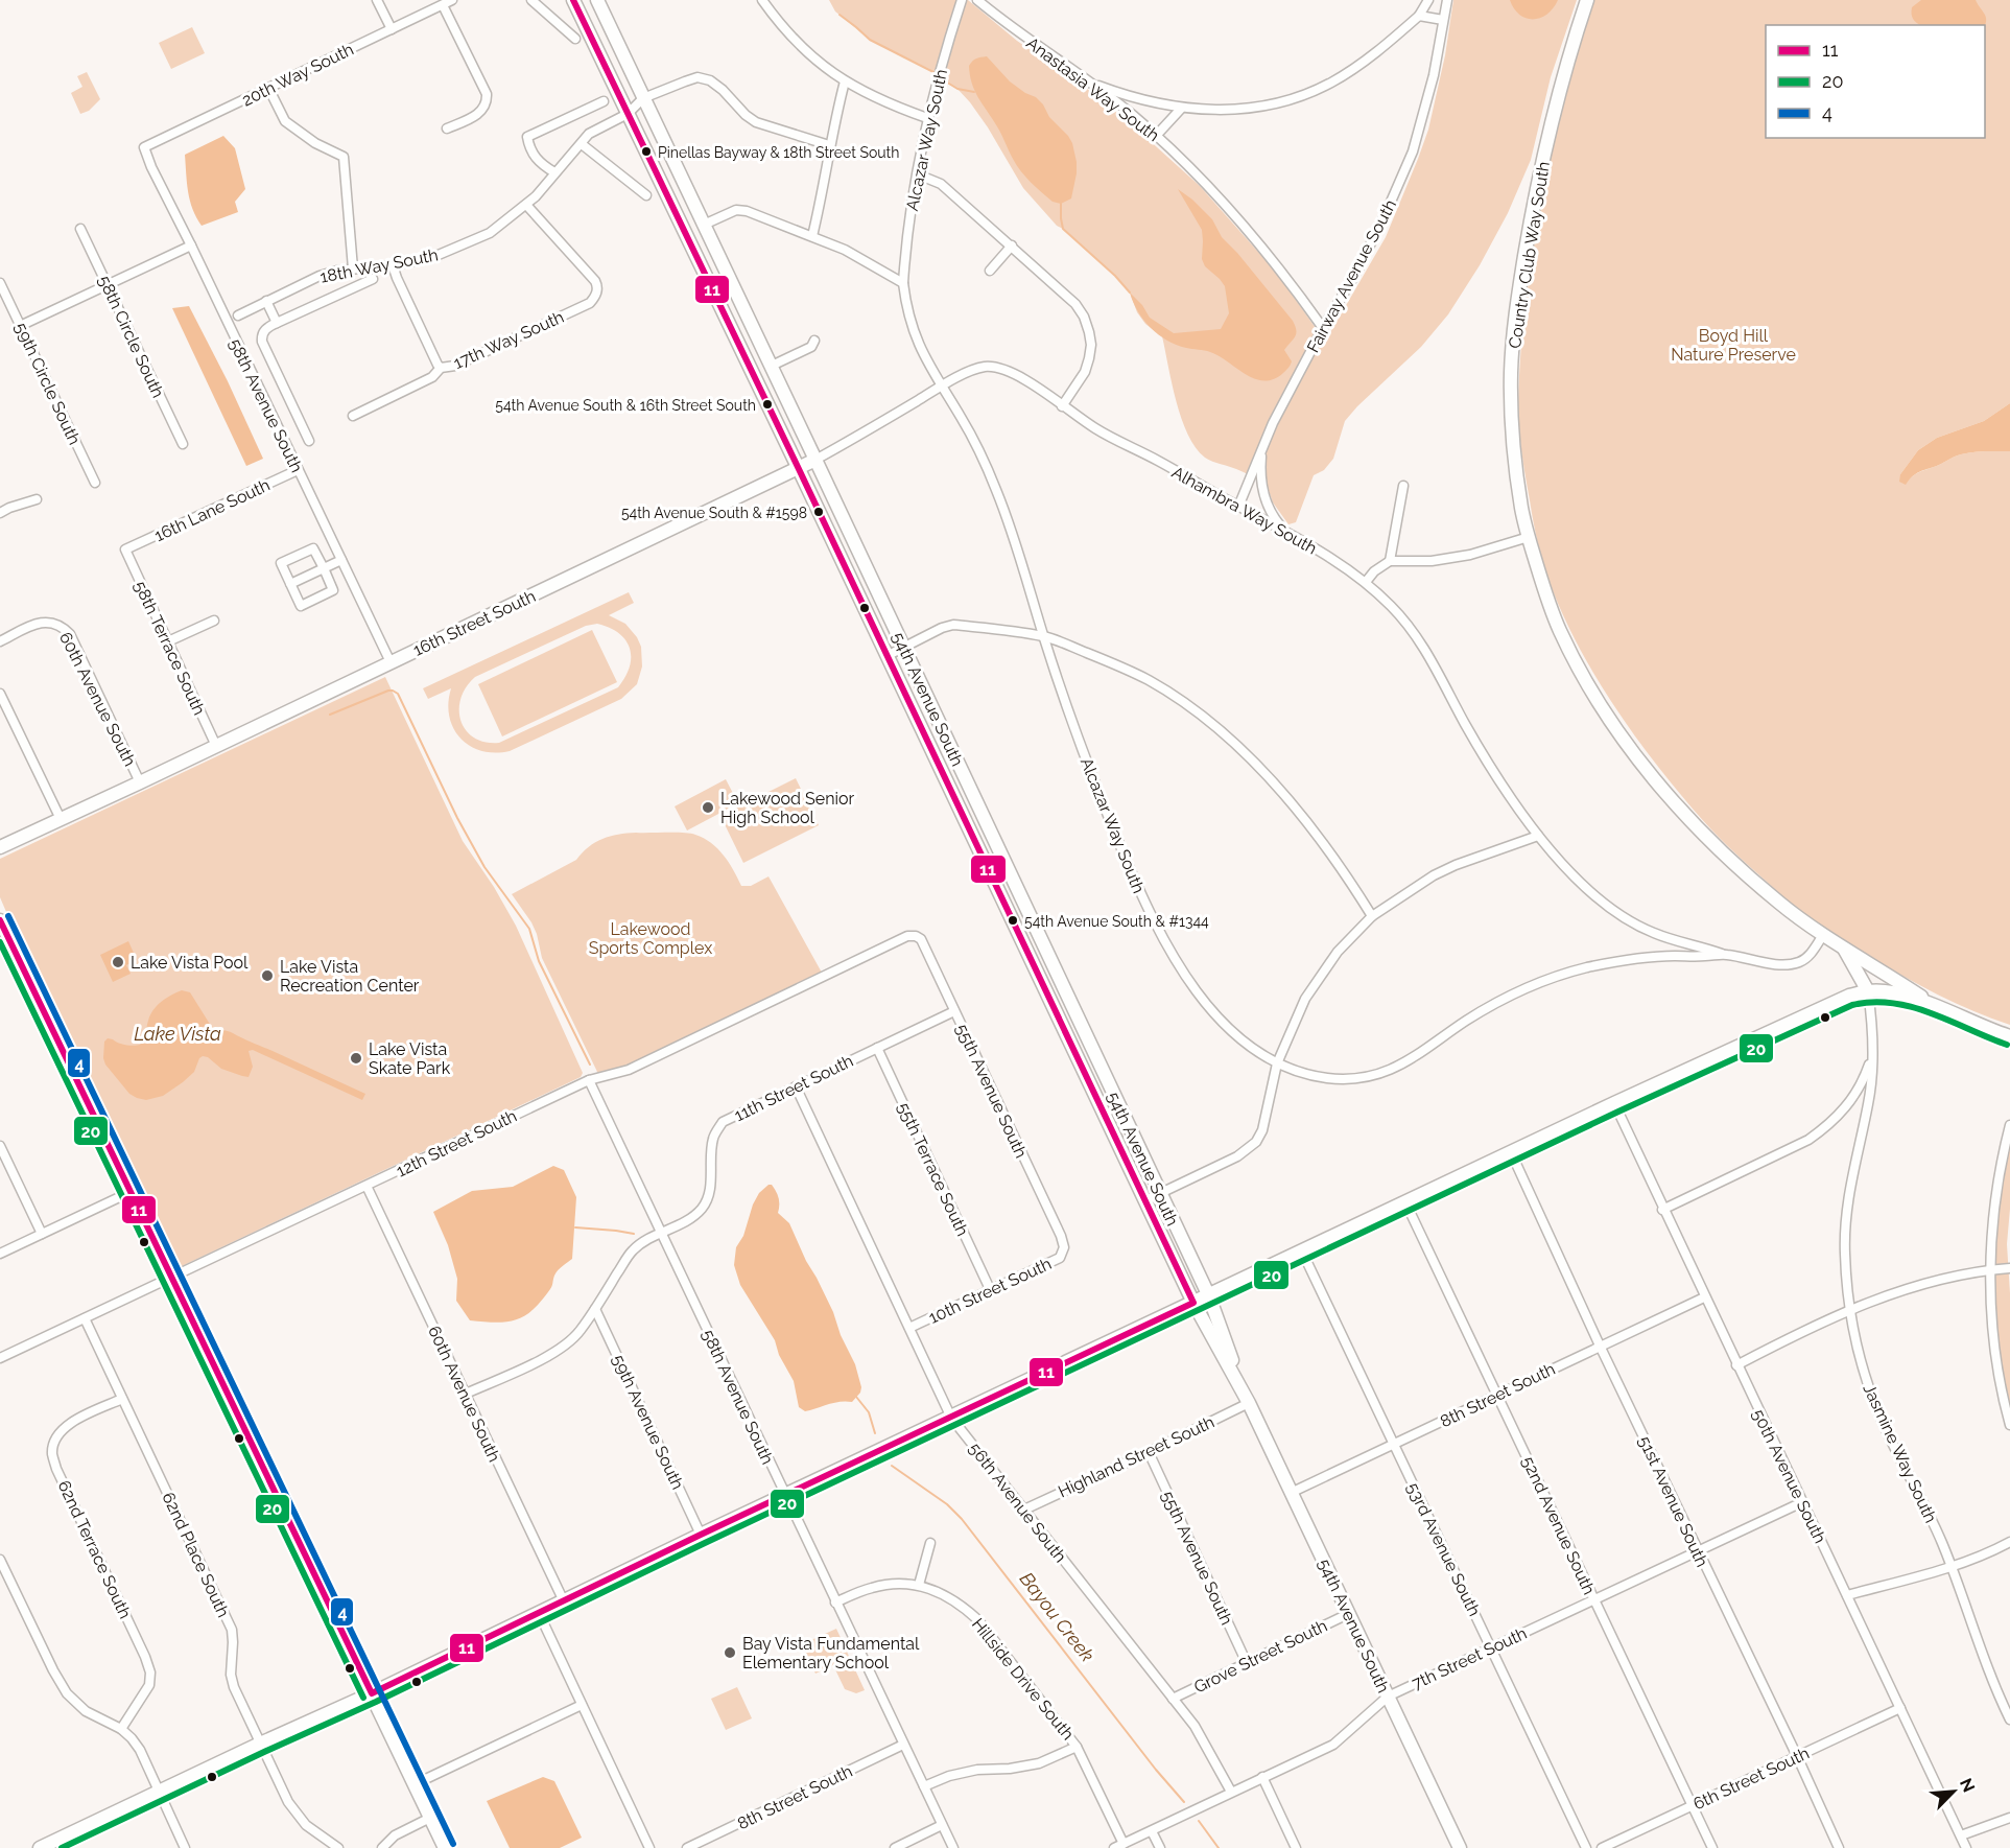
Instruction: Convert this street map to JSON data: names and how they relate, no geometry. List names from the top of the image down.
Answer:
{
  "streets": {
    "street": [
      "20th Way South",
      "Anastasia Way South",
      "Alcazar Way South",
      "Country Club Way South",
      "18th Way South",
      "Fairway Avenue South",
      "58th Circle South",
      "17th Way South",
      "59th Circle South",
      "58th Avenue South",
      "16th Lane South",
      "Alhambra Way South",
      "16th Street South",
      "58th Terrace South",
      "60th Avenue South",
      "54th Avenue South",
      "11th Street South",
      "55th Avenue South",
      "12th Street South",
      "55th Terrace South",
      "10th Street South",
      "8th Street South",
      "59th Avenue South",
      "Jasmine Way South",
      "Highland Street South",
      "50th Avenue South",
      "51st Avenue South",
      "56th Avenue South",
      "52nd Avenue South",
      "62nd Terrace South",
      "53rd Avenue South",
      "62nd Place South",
      "Grove Street South",
      "7th Street South",
      "Hillside Drive South",
      "6th Street South"
    ]
  },
  "crossings": [
    ["20th Way South", "58th Avenue South"],
    ["Anastasia Way South", "Fairway Avenue South"],
    ["Alcazar Way South", "Country Club Way South"],
    ["Alcazar Way South", "Alhambra Way South"],
    ["Alcazar Way South", "16th Street South"],
    ["Country Club Way South", "Jasmine Way South"],
    ["18th Way South", "17th Way South"],
    ["18th Way South", "54th Avenue South"],
    ["Fairway Avenue South", "Alhambra Way South"],
    ["58th Avenue South", "16th Lane South"],
    ["58th Avenue South", "16th Street South"],
    ["58th Avenue South", "11th Street South"],
    ["58th Avenue South", "12th Street South"],
    ["58th Avenue South", "8th Street South"],
    ["58th Avenue South", "Hillside Drive South"],
    ["16th Lane South", "58th Terrace South"],
    ["Alhambra Way South", "16th Street South"],
    ["16th Street South", "58th Terrace South"],
    ["16th Street South", "60th Avenue South"],
    ["16th Street South", "54th Avenue South"],
    ["60th Avenue South", "11th Street South"],
    ["60th Avenue South", "12th Street South"],
    ["54th Avenue South", "8th Street South"],
    ["54th Avenue South", "Highland Street South"],
    ["54th Avenue South", "Grove Street South"],
    ["54th Avenue South", "7th Street South"],
    ["11th Street South", "55th Avenue South"],
    ["11th Street South", "55th Terrace South"],
    ["11th Street South", "59th Avenue South"],
    ["11th Street South", "56th Avenue South"],
    ["55th Avenue South", "12th Street South"],
    ["55th Avenue South", "10th Street South"],
    ["55th Avenue South", "Highland Street South"],
    ["55th Avenue South", "Grove Street South"],
    ["12th Street South", "62nd Place South"],
    ["55th Terrace South", "10th Street South"],
    ["10th Street South", "56th Avenue South"],
    ["8th Street South", "50th Avenue South"],
    ["8th Street South", "51st Avenue South"],
    ["8th Street South", "52nd Avenue South"],
    ["8th Street South", "53rd Avenue South"],
    ["Highland Street South", "56th Avenue South"],
    ["50th Avenue South", "7th Street South"],
    ["50th Avenue South", "6th Street South"],
    ["51st Avenue South", "7th Street South"],
    ["51st Avenue South", "6th Street South"],
    ["56th Avenue South", "Grove Street South"],
    ["56th Avenue South", "7th Street South"],
    ["52nd Avenue South", "7th Street South"],
    ["52nd Avenue South", "6th Street South"],
    ["62nd Terrace South", "62nd Place South"],
    ["53rd Avenue South", "7th Street South"],
    ["7th Street South", "Hillside Drive South"]
  ],
  "water": ["Lake Vista", "Bayou Creek"],
  "parks": ["Boyd Hill Nature Preserve", "Lakewood Sports Complex"],
  "places": [
    "Pinellas Bayway & 18th Street South",
    "54th Avenue South & 16th Street South",
    "54th Avenue South & #1598",
    "Lakewood Senior High School",
    "54th Avenue South & #1344",
    "Lake Vista Pool",
    "Lake Vista Recreation Center",
    "Lake Vista Skate Park",
    "Bay Vista Fundamental Elementary School"
  ],
  "lines": ["transit line 11", "transit line 4", "transit line 20"],
  "legend": ["11", "20", "4"],
  "north": "top right"
}
